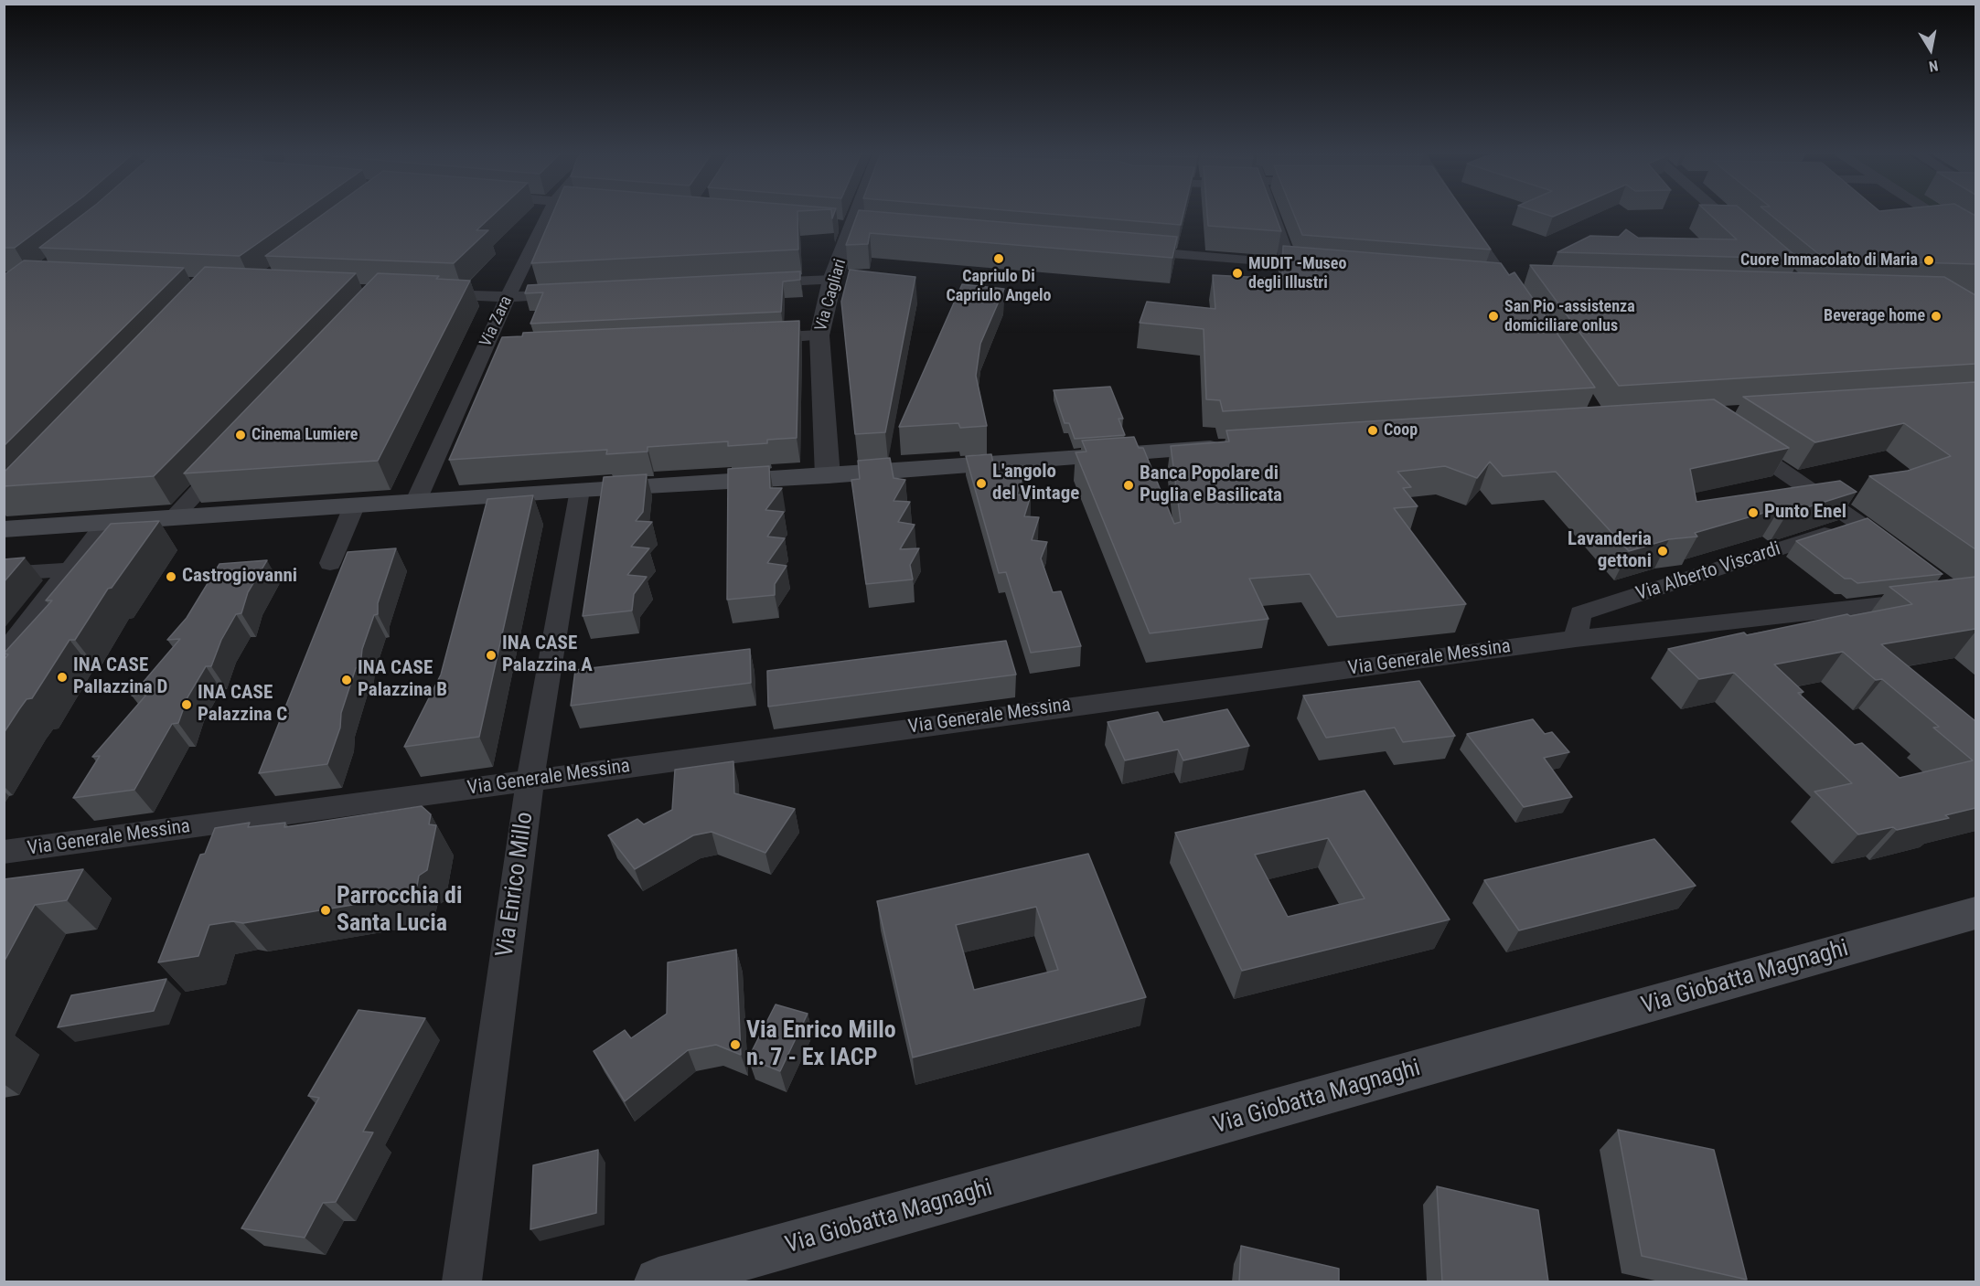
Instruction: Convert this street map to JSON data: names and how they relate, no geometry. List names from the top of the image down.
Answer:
{
  "streets": {
    "main road": ["Via Giobatta Magnaghi"],
    "street": [
      "Via Cagliari",
      "Via Zara",
      "Via Alberto Viscardi",
      "Via Generale Messina",
      "Via Enrico Millo"
    ]
  },
  "crossings": [
    ["Via Alberto Viscardi", "Via Generale Messina"],
    ["Via Generale Messina", "Via Enrico Millo"]
  ],
  "places": [
    "Capriulo Di Capriulo Angelo",
    "Cuore Immacolato di Maria",
    "MUDIT -Museo degli Illustri",
    "San Pio -assistenza domiciliare onlus",
    "Beverage home",
    "Coop",
    "Cinema Lumiere",
    "L'angolo del Vintage",
    "Banca Popolare di Puglia e Basilicata",
    "Punto Enel",
    "Lavanderia gettoni",
    "Castrogiovanni",
    "INA CASE Palazzina A",
    "INA CASE Pallazzina D",
    "INA CASE Palazzina B",
    "INA CASE Palazzina C",
    "Parrocchia di Santa Lucia",
    "Via Enrico Millo n. 7 - Ex IACP"
  ],
  "north": "bottom"
}
